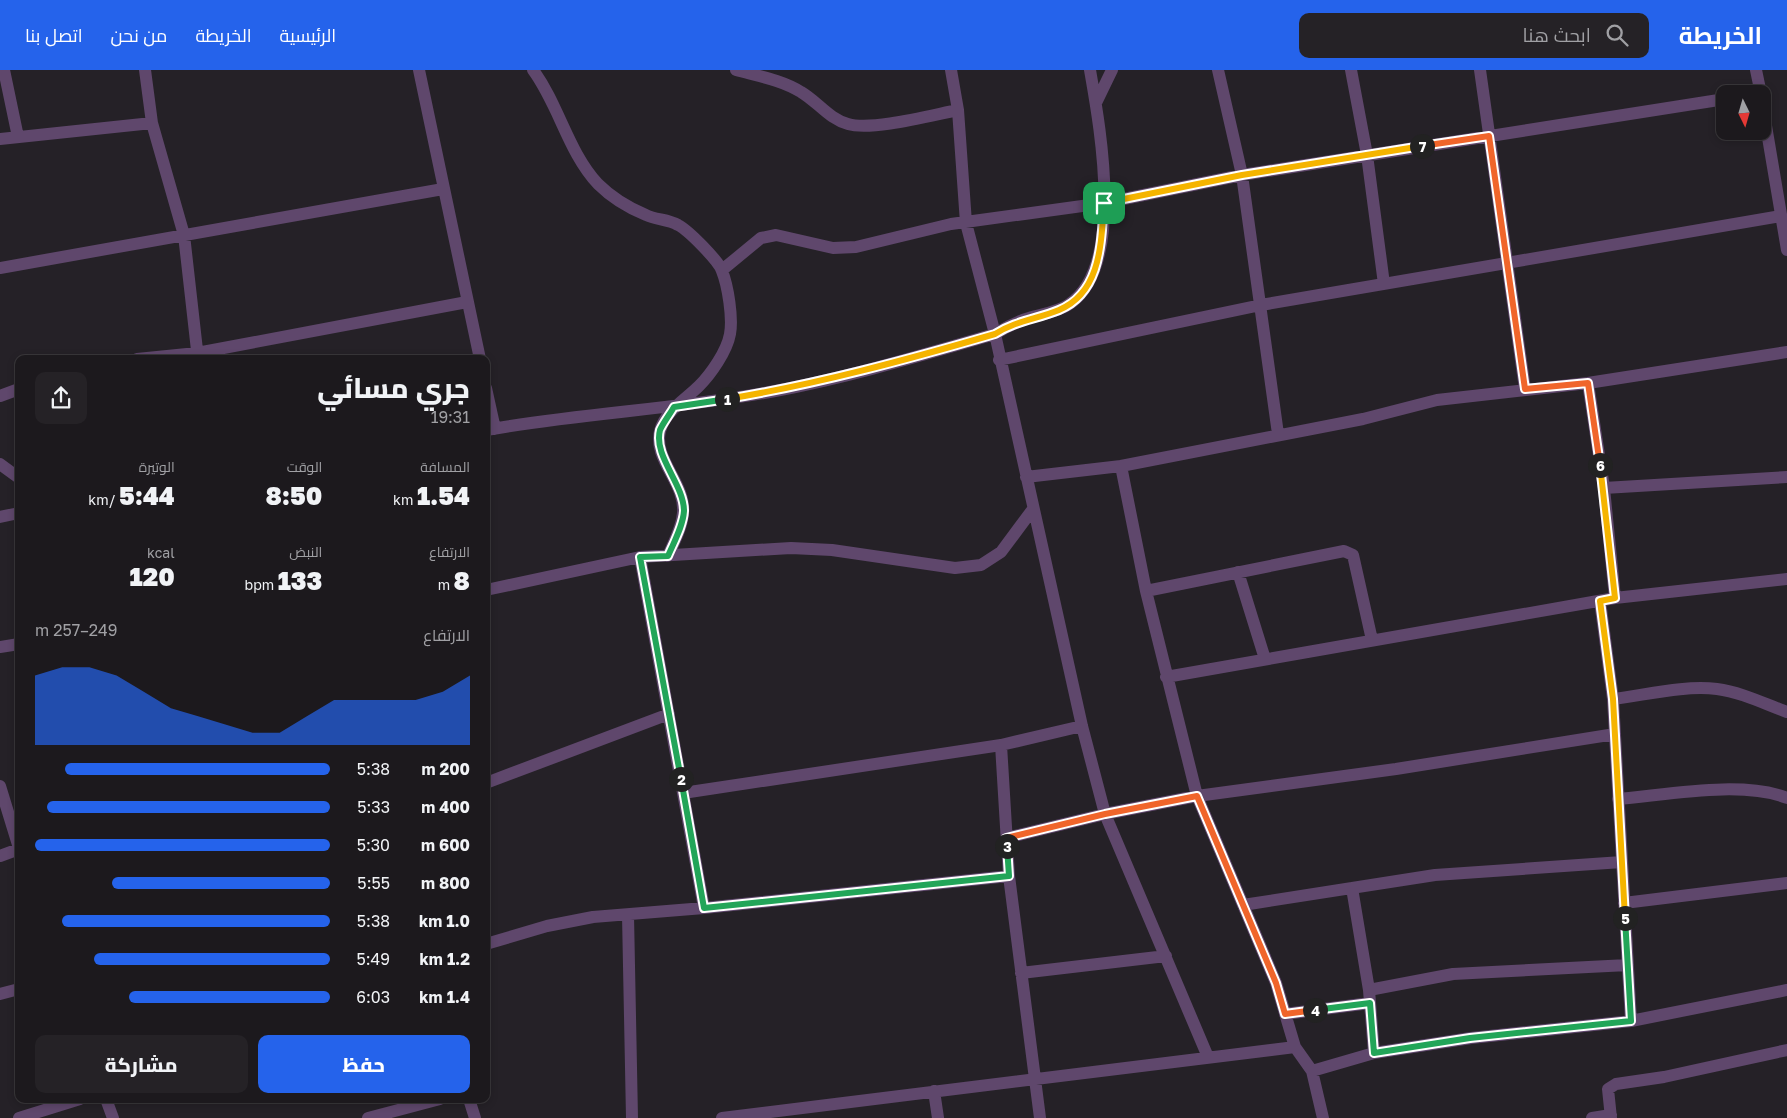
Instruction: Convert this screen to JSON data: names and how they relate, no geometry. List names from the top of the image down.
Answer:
{
  "north": "bottom",
  "page": {
    "header": "الخريطة",
    "search": "ابحث هنا",
    "nav": [
      "الرئيسية",
      "الخريطة",
      "من نحن",
      "اتصل بنا"
    ],
    "pins": [
      "7",
      "1",
      "6",
      "2",
      "3",
      "5",
      "4"
    ],
    "heading": ["جري مسائي", "19:31"],
    "stats": [
      ["المسافة", "1.54 km"],
      ["الوقت", "8:50"],
      ["الوتيرة", "5:44 /km"],
      ["الارتفاع", "8 m"],
      ["النبض", "133 bpm"],
      ["kcal", "120"]
    ],
    "chart": ["الارتفاع", "249–257 m"],
    "list": [
      {
        "name": "200 m",
        "note": "5:38"
      },
      {
        "name": "400 m",
        "note": "5:33"
      },
      {
        "name": "600 m",
        "note": "5:30"
      },
      {
        "name": "800 m",
        "note": "5:55"
      },
      {
        "name": "1.0 km",
        "note": "5:38"
      },
      {
        "name": "1.2 km",
        "note": "5:49"
      },
      {
        "name": "1.4 km",
        "note": "6:03"
      }
    ],
    "buttons": ["حفظ", "مشاركة"]
  }
}
